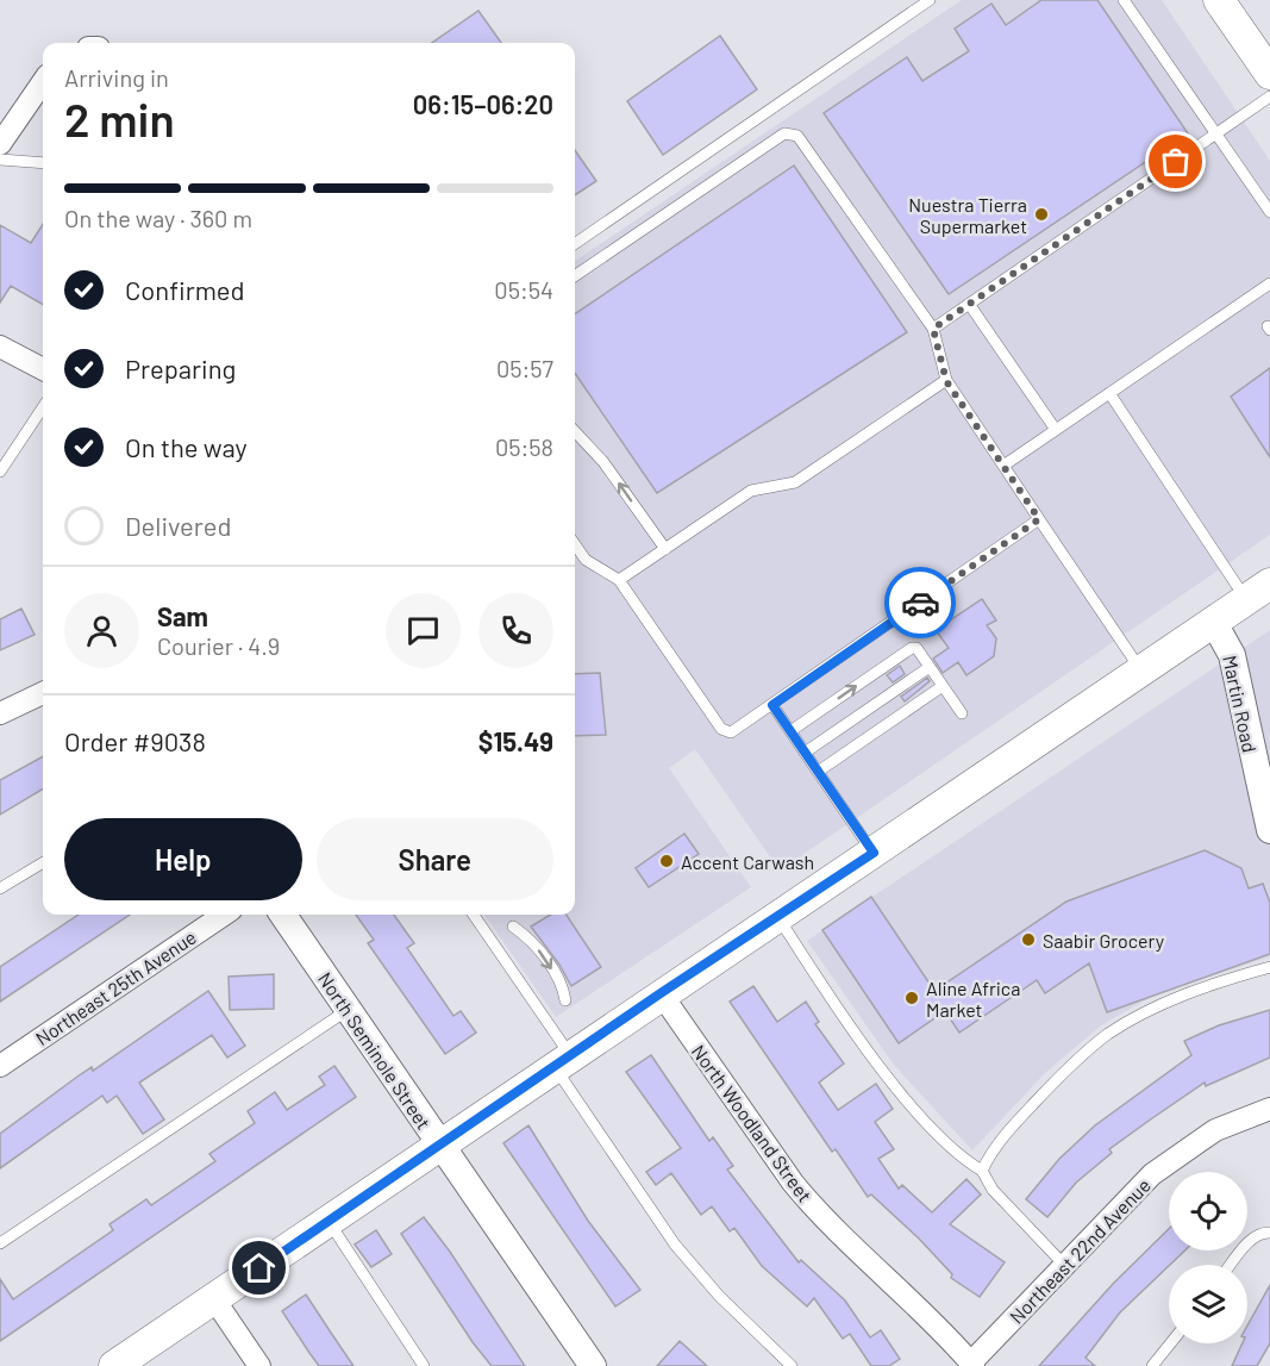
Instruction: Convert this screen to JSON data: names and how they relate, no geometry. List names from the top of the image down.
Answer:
{
  "streets": {
    "street": [
      "Martin Road",
      "Northeast 25th Avenue",
      "North Seminole Street",
      "North Woodland Street",
      "Northeast 22nd Avenue"
    ]
  },
  "crossings": [
    ["North Woodland Street", "Northeast 22nd Avenue"]
  ],
  "places": [
    "Nuestra Tierra Supermarket",
    "Accent Carwash",
    "Saabir Grocery",
    "Aline Africa Market"
  ],
  "page": {
    "heading": ["2 min", "Arriving in", "06:15–06:20"],
    "panel": [
      "Sam",
      "Courier · 4.9",
      "Order #9038",
      "$15.49"
    ],
    "bar": "On the way · 360 m",
    "list": [
      ["Confirmed", "05:54"],
      ["Preparing", "05:57"],
      ["On the way", "05:58"],
      "Delivered"
    ],
    "buttons": ["Help", "Share"]
  }
}
